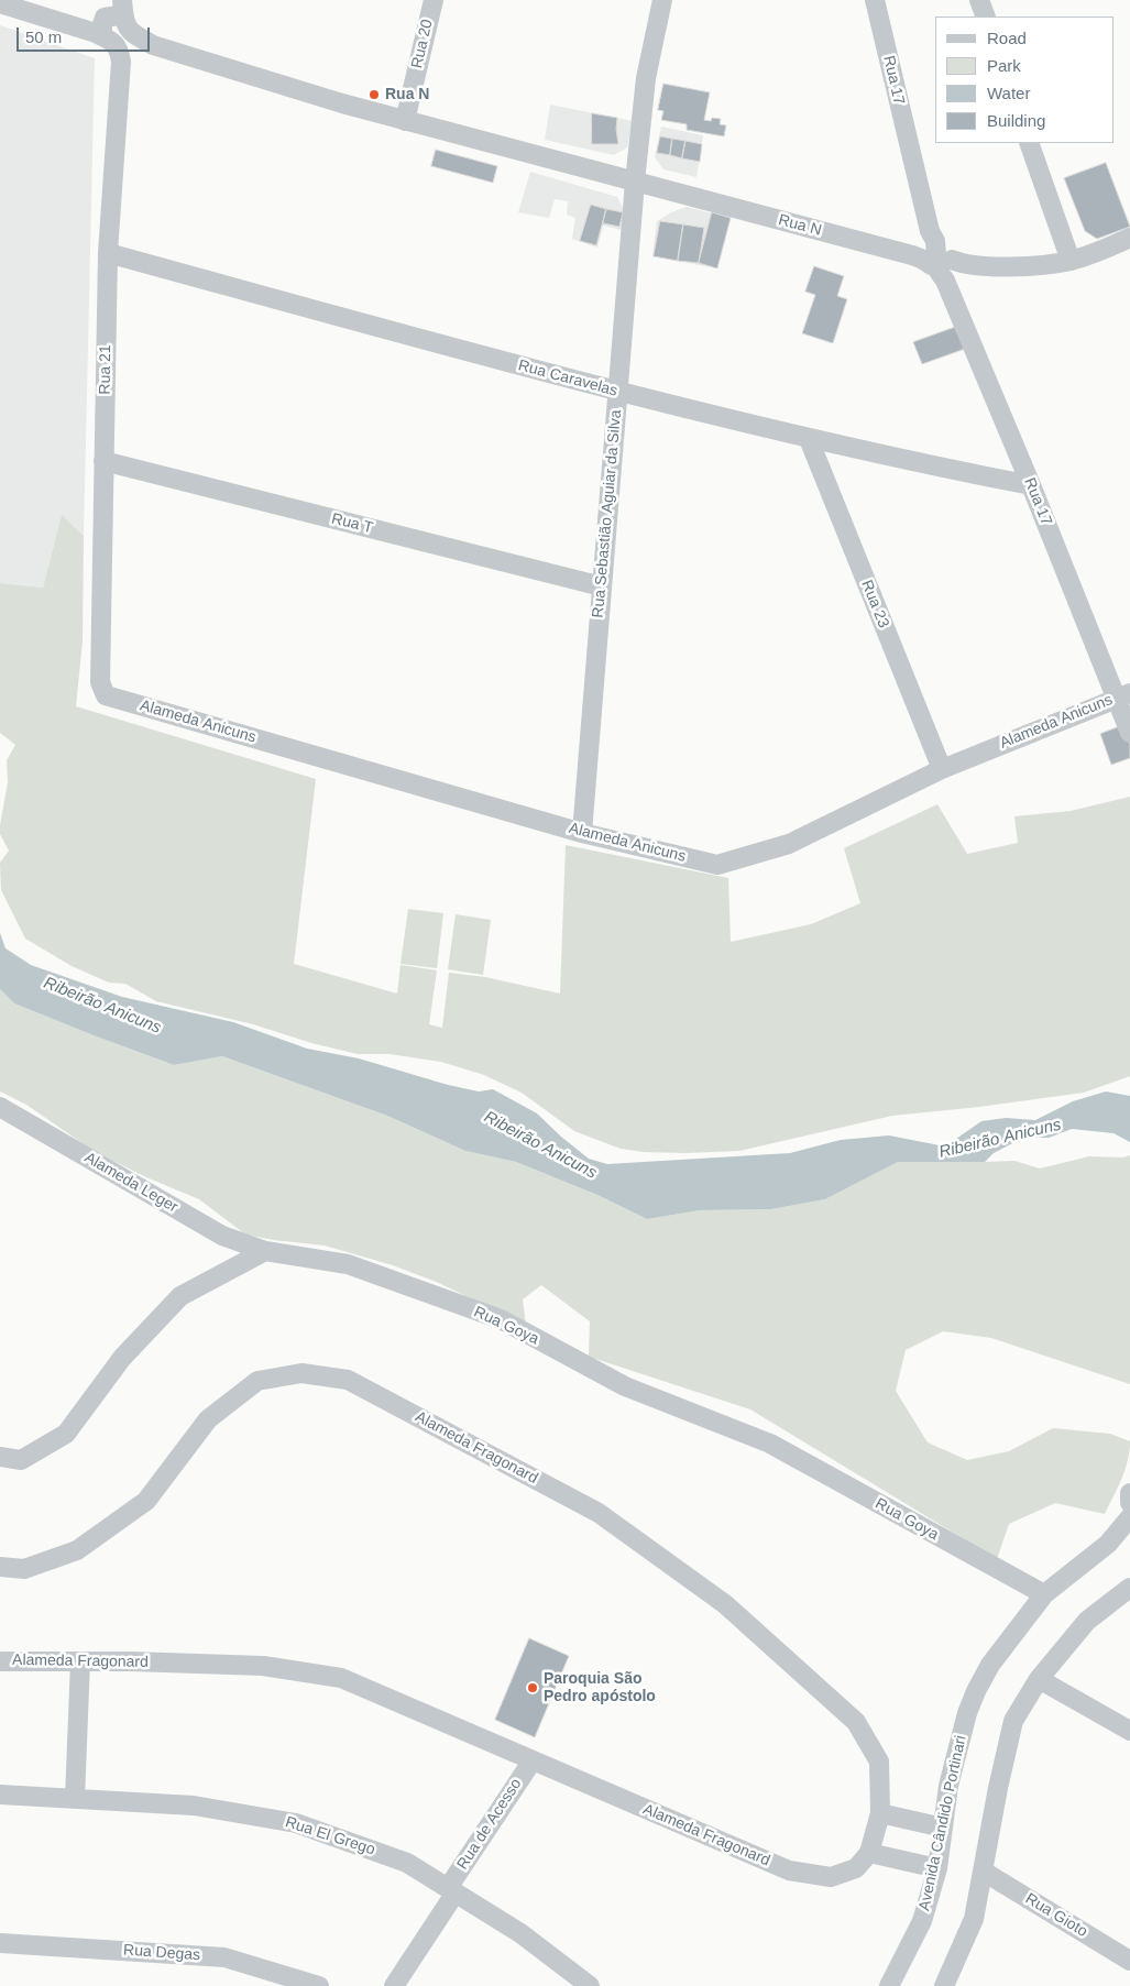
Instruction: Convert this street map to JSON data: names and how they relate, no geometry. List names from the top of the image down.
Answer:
{
  "streets": {
    "street": [
      "Rua 20",
      "Rua 17",
      "Rua N",
      "Rua 21",
      "Rua Caravelas",
      "Rua Sebastião Aguiar da Silva",
      "Rua T",
      "Rua 23",
      "Alameda Anicuns",
      "Alameda Leger",
      "Rua Goya",
      "Alameda Fragonard",
      "Avenida Cândido Portinari",
      "Rua de Acesso",
      "Rua El Grego",
      "Rua Gioto",
      "Rua Degas"
    ]
  },
  "crossings": [
    ["Rua 20", "Rua N"],
    ["Rua 17", "Rua N"],
    ["Rua 17", "Rua Caravelas"],
    ["Rua 17", "Alameda Anicuns"],
    ["Rua N", "Rua Sebastião Aguiar da Silva"],
    ["Rua 21", "Rua Caravelas"],
    ["Rua 21", "Rua T"],
    ["Rua 21", "Alameda Anicuns"],
    ["Rua Caravelas", "Rua Sebastião Aguiar da Silva"],
    ["Rua Caravelas", "Rua 23"],
    ["Rua Sebastião Aguiar da Silva", "Rua T"],
    ["Rua Sebastião Aguiar da Silva", "Alameda Anicuns"],
    ["Rua 23", "Alameda Anicuns"],
    ["Alameda Leger", "Rua Goya"],
    ["Rua Goya", "Avenida Cândido Portinari"],
    ["Alameda Fragonard", "Rua de Acesso"],
    ["Rua de Acesso", "Rua El Grego"]
  ],
  "water": ["Ribeirão Anicuns"],
  "places": ["Rua N", "Paroquia São Pedro apóstolo"],
  "legend": [
    "Road",
    "Park",
    "Water",
    "Building"
  ],
  "scale_bar": "50 m"
}
